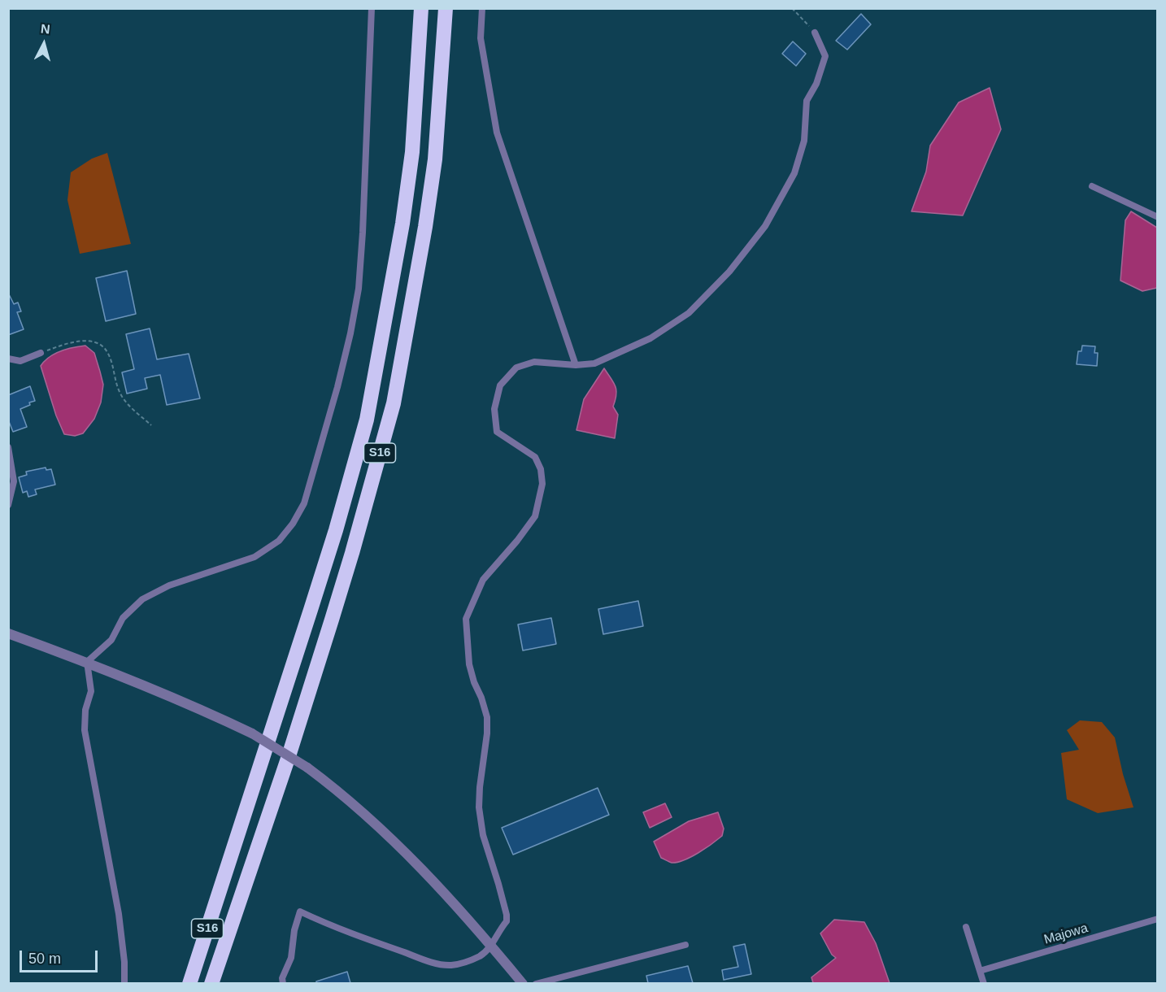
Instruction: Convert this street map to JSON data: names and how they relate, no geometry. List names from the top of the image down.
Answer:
{
  "streets": {
    "highway": ["S16"],
    "lane": ["Majowa"]
  },
  "scale_bar": "50 m",
  "north": "top"
}
